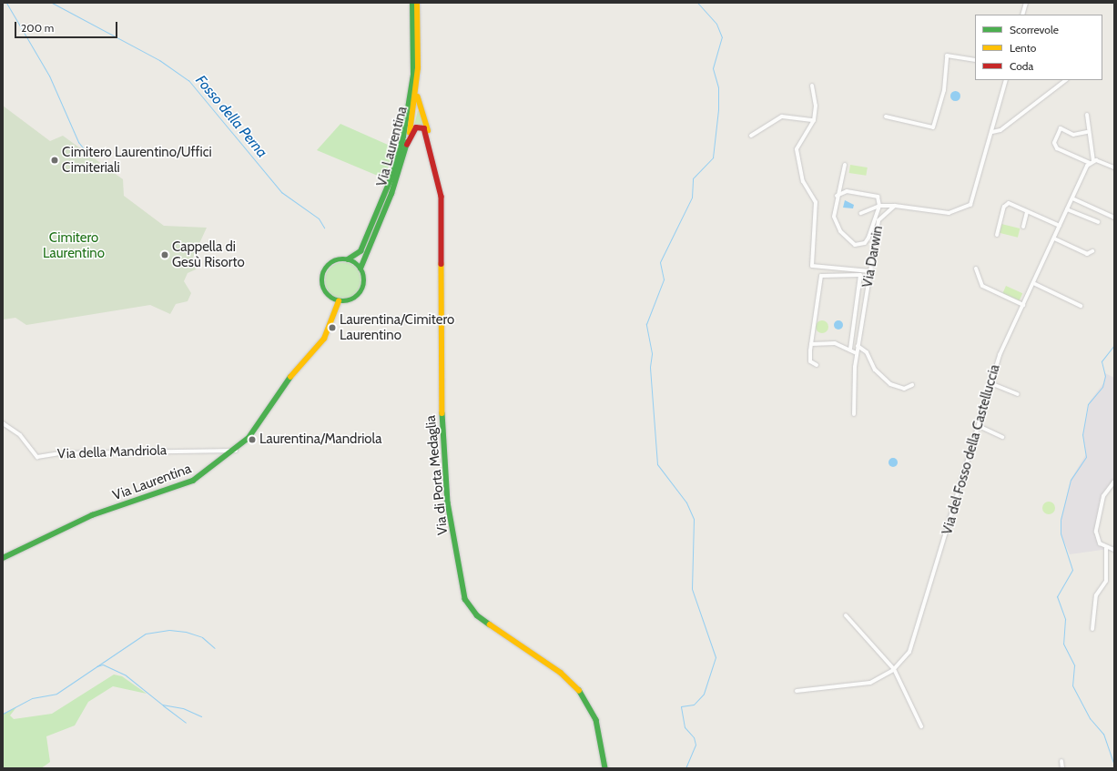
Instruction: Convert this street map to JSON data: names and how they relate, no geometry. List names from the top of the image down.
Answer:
{
  "streets": {
    "main road": ["Via Laurentina", "Via di Porta Medaglia"],
    "street": ["Via Darwin", "Via del Fosso della Castelluccia", "Via della Mandriola"]
  },
  "crossings": [
    ["Via Laurentina", "Via della Mandriola"],
    ["Via Laurentina", "Via di Porta Medaglia"]
  ],
  "water": ["Fosso della Perna"],
  "parks": ["Cimitero Laurentino"],
  "places": [
    "Cimitero Laurentino/Uffici Cimiteriali",
    "Cappella di Gesù Risorto",
    "Laurentina/Cimitero Laurentino",
    "Laurentina/Mandriola"
  ],
  "legend": ["Scorrevole", "Lento", "Coda"],
  "scale_bar": "200 m"
}
